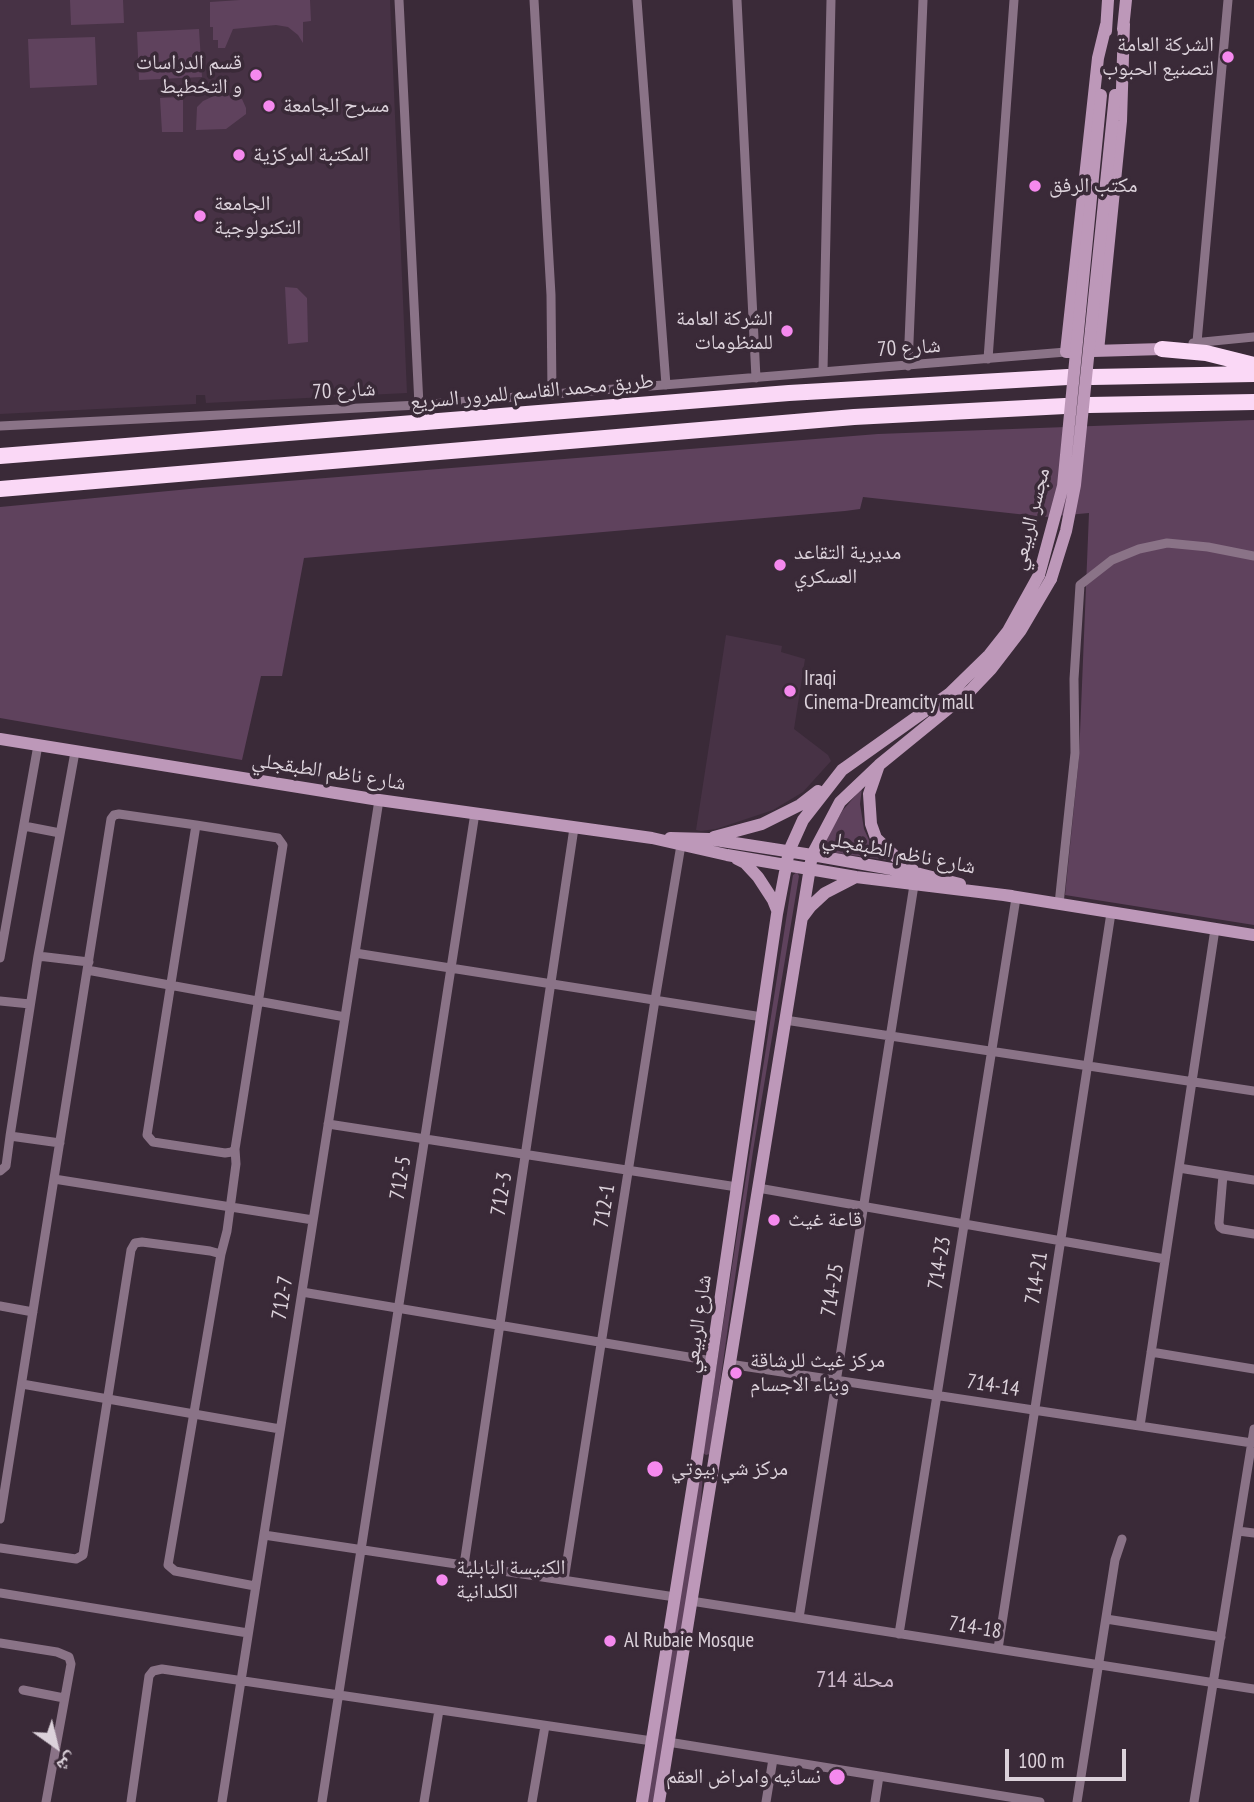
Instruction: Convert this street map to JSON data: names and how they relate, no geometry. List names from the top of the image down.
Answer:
{
  "streets": {
    "highway": ["طريق محمد القاسم للمرور السريع"],
    "main road": ["مجسر الربيعي", "شارع ناظم الطبقجلي", "شارع الربيعي"],
    "street": [
      "شارع 70",
      "712-5",
      "712-3",
      "712-1",
      "714-23",
      "714-21",
      "714-25",
      "712-7",
      "714-14",
      "714-18"
    ]
  },
  "crossings": [
    ["مجسر الربيعي", "شارع ناظم الطبقجلي"],
    ["مجسر الربيعي", "شارع الربيعي"],
    ["شارع ناظم الطبقجلي", "712-5"],
    ["شارع ناظم الطبقجلي", "712-3"],
    ["شارع ناظم الطبقجلي", "712-1"],
    ["شارع ناظم الطبقجلي", "714-23"],
    ["شارع ناظم الطبقجلي", "714-21"],
    ["شارع ناظم الطبقجلي", "714-25"],
    ["شارع ناظم الطبقجلي", "712-7"],
    ["شارع ناظم الطبقجلي", "شارع الربيعي"],
    ["714-23", "714-14"],
    ["714-23", "714-18"],
    ["714-21", "714-14"],
    ["714-21", "714-18"],
    ["714-25", "714-14"],
    ["714-25", "714-18"],
    ["شارع الربيعي", "714-14"],
    ["شارع الربيعي", "714-18"]
  ],
  "districts": ["محلة 714"],
  "places": [
    "الشركة العامة لتصنيع الحبوب",
    "قسم الدراسات و التخطيط",
    "مسرح الجامعة",
    "المكتبة المركزية",
    "مكتب الرفق",
    "الجامعة التكنولوجية",
    "الشركة العامة للمنظومات",
    "مديرية التقاعد العسكري",
    "Iraqi Cinema-Dreamcity mall",
    "قاعة غيث",
    "مركز غيث للرشاقة وبناء الاجسام",
    "مركز شي بيوتي",
    "الكنيسة البابلية الكلدانية",
    "Al Rubaie Mosque",
    "نسائيه وامراض العقم"
  ],
  "scale_bar": "100 m",
  "north": "bottom right"
}
